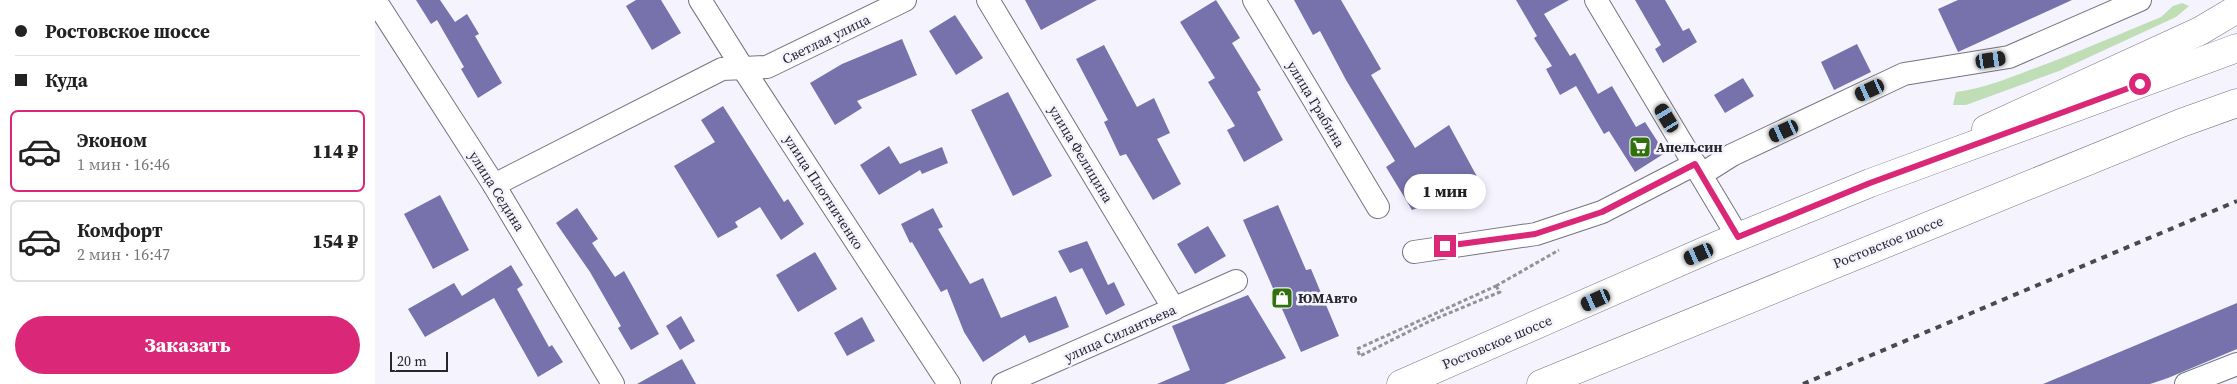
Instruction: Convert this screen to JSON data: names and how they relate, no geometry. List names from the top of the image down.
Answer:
{
  "streets": {
    "main road": ["Ростовское шоссе"],
    "street": [
      "Светлая улица",
      "улица Грабина",
      "улица Фелицина",
      "улица Седина",
      "улица Плотниченко",
      "улица Силантьева"
    ]
  },
  "crossings": [
    ["Светлая улица", "улица Седина"],
    ["Светлая улица", "улица Плотниченко"],
    ["улица Фелицина", "улица Силантьева"]
  ],
  "places": {
    "supermarket": ["Апельсин"],
    "shop": ["ЮМАвто"]
  },
  "scale_bar": "20 m",
  "page": {
    "banner": ["Ростовское шоссе", "Куда"],
    "list": [
      {
        "name": "Эконом",
        "note": "1 мин · 16:46",
        "value": "114 ₽"
      },
      {
        "name": "Комфорт",
        "note": "2 мин · 16:47",
        "value": "154 ₽"
      }
    ],
    "bubble": "1 мин",
    "buttons": "Заказать",
    "scale": "20 m"
  }
}
